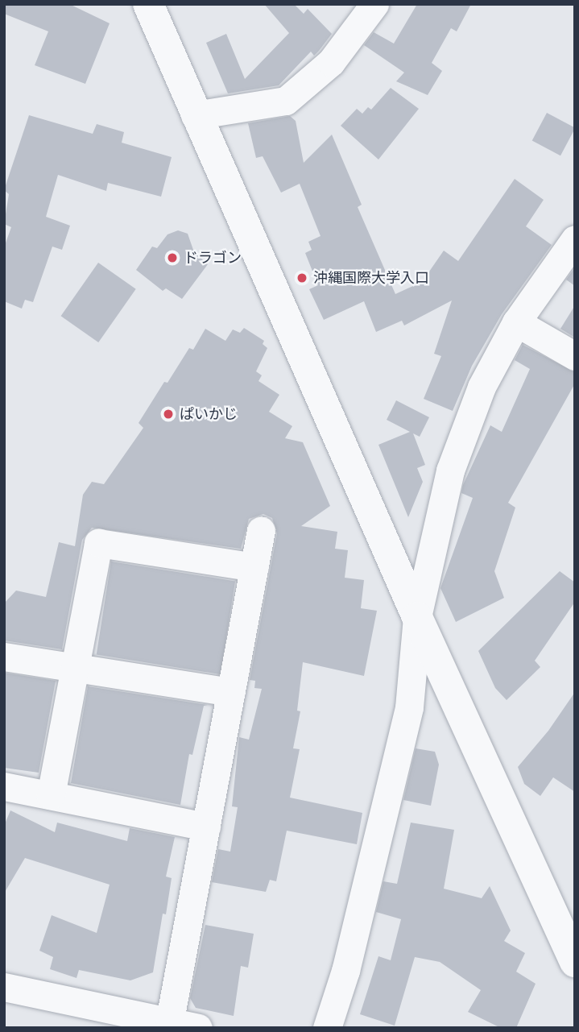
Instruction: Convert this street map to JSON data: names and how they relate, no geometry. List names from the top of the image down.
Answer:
{
  "places": ["ドラゴン", "沖縄国際大学入口", "ぱいかじ"]
}
